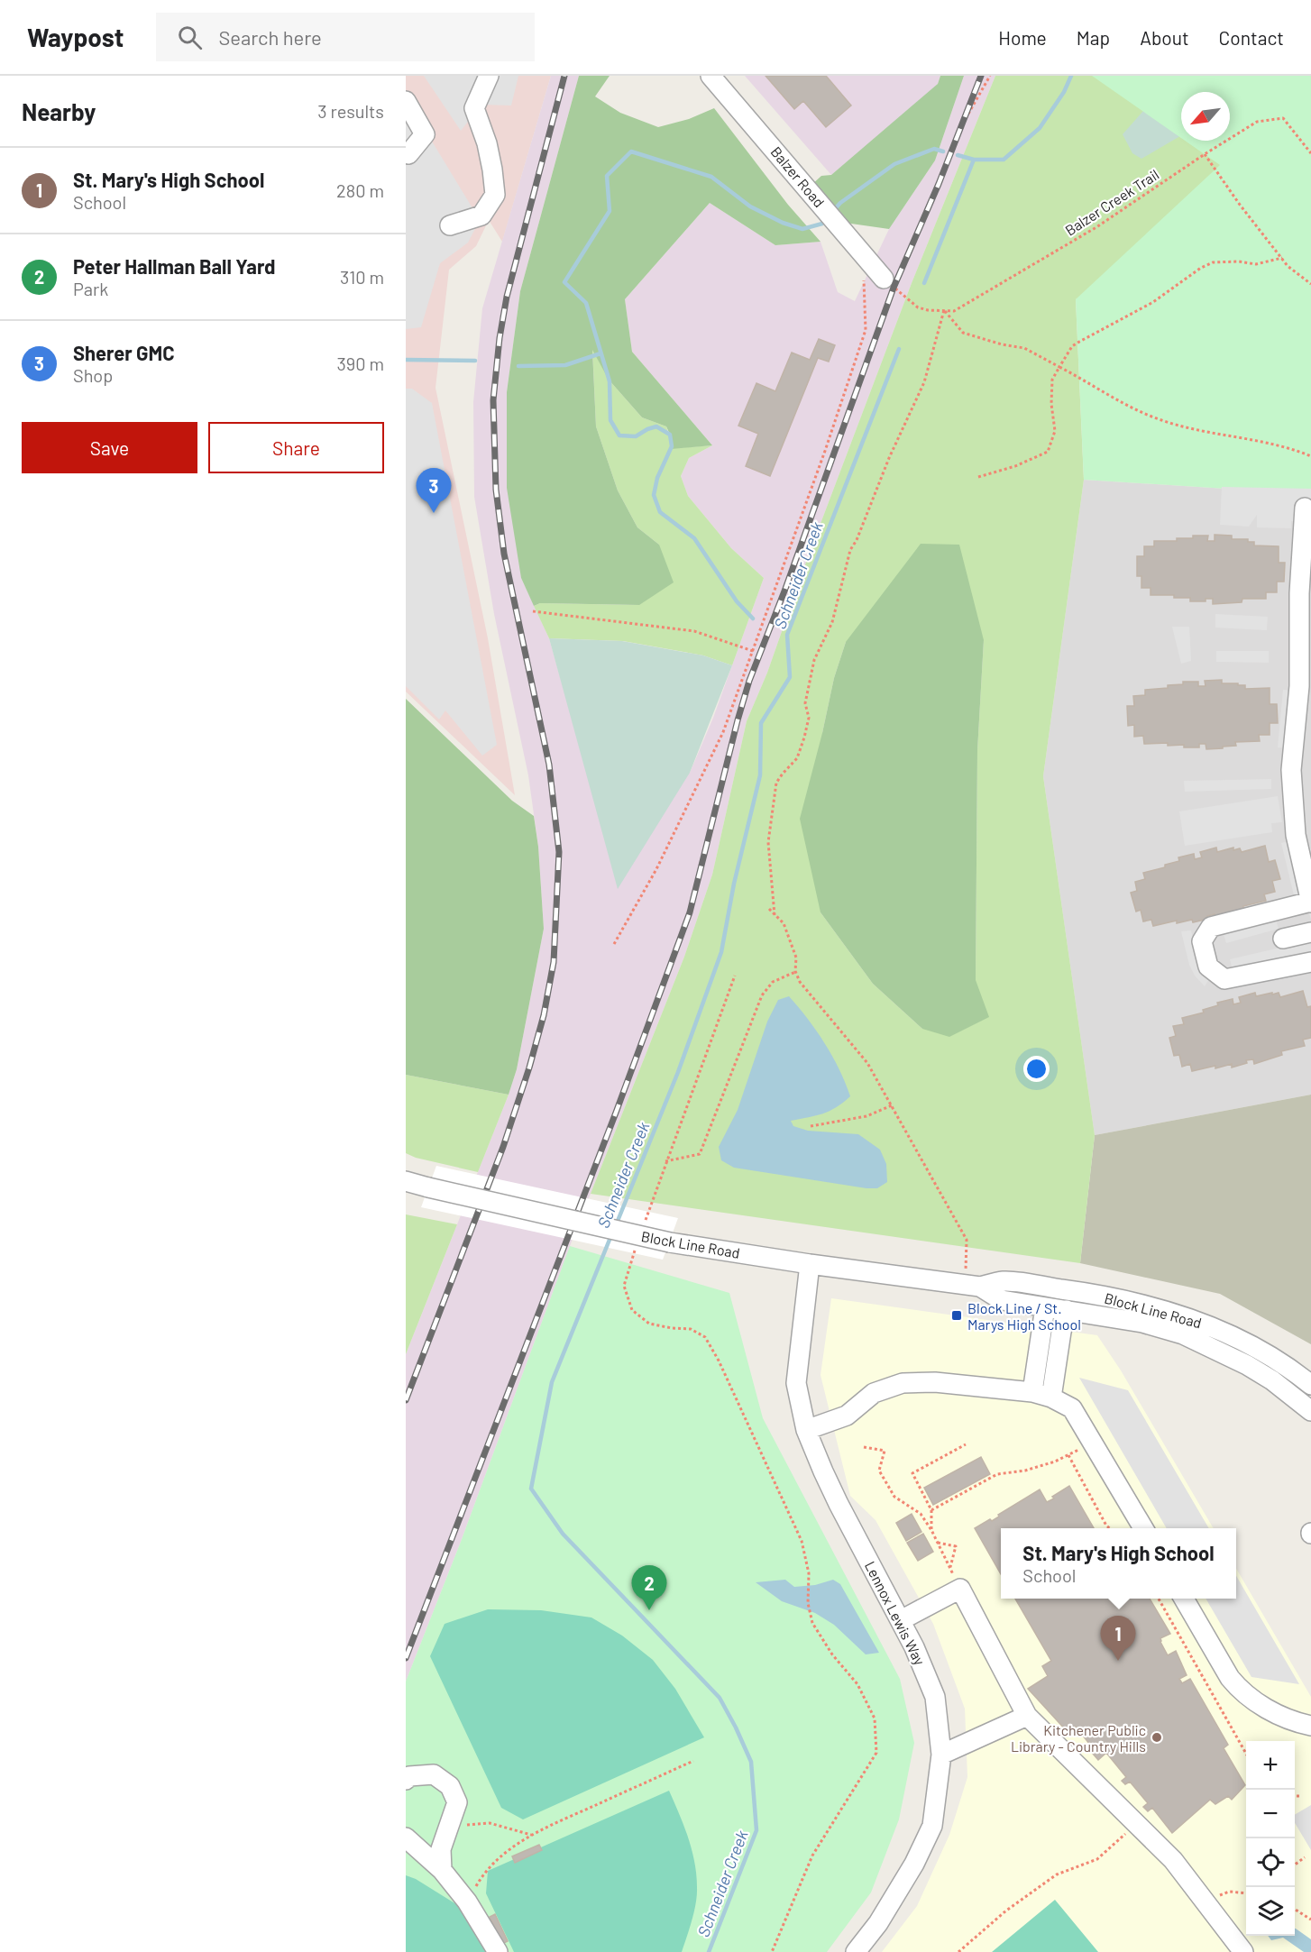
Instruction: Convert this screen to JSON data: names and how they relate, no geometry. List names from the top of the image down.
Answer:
{
  "streets": {
    "street": ["Balzer Road", "Block Line Road", "Lennox Lewis Way"],
    "path": ["Balzer Creek Trail"]
  },
  "crossings": [
    ["Balzer Road", "Balzer Creek Trail"],
    ["Block Line Road", "Lennox Lewis Way"]
  ],
  "water": ["Schneider Creek"],
  "places": {
    "transit": ["Block Line / St. Marys High School"],
    "other": ["Kitchener Public Library - Country Hills"]
  },
  "north": "bottom left",
  "page": {
    "header": "Waypost",
    "search": "Search here",
    "nav": [
      "Home",
      "Map",
      "About",
      "Contact"
    ],
    "heading": ["Nearby", "3 results"],
    "list": [
      {
        "mark": "1",
        "name": "St. Mary's High School",
        "note": "School",
        "value": "280 m"
      },
      {
        "mark": "2",
        "name": "Peter Hallman Ball Yard",
        "note": "Park",
        "value": "310 m"
      },
      {
        "mark": "3",
        "name": "Sherer GMC",
        "note": "Shop",
        "value": "390 m"
      }
    ],
    "buttons": ["Save", "Share"],
    "pins": ["3", "2", "1"],
    "popup": ["St. Mary's High School", "School"],
    "map_buttons": ["+", "−"]
  }
}
